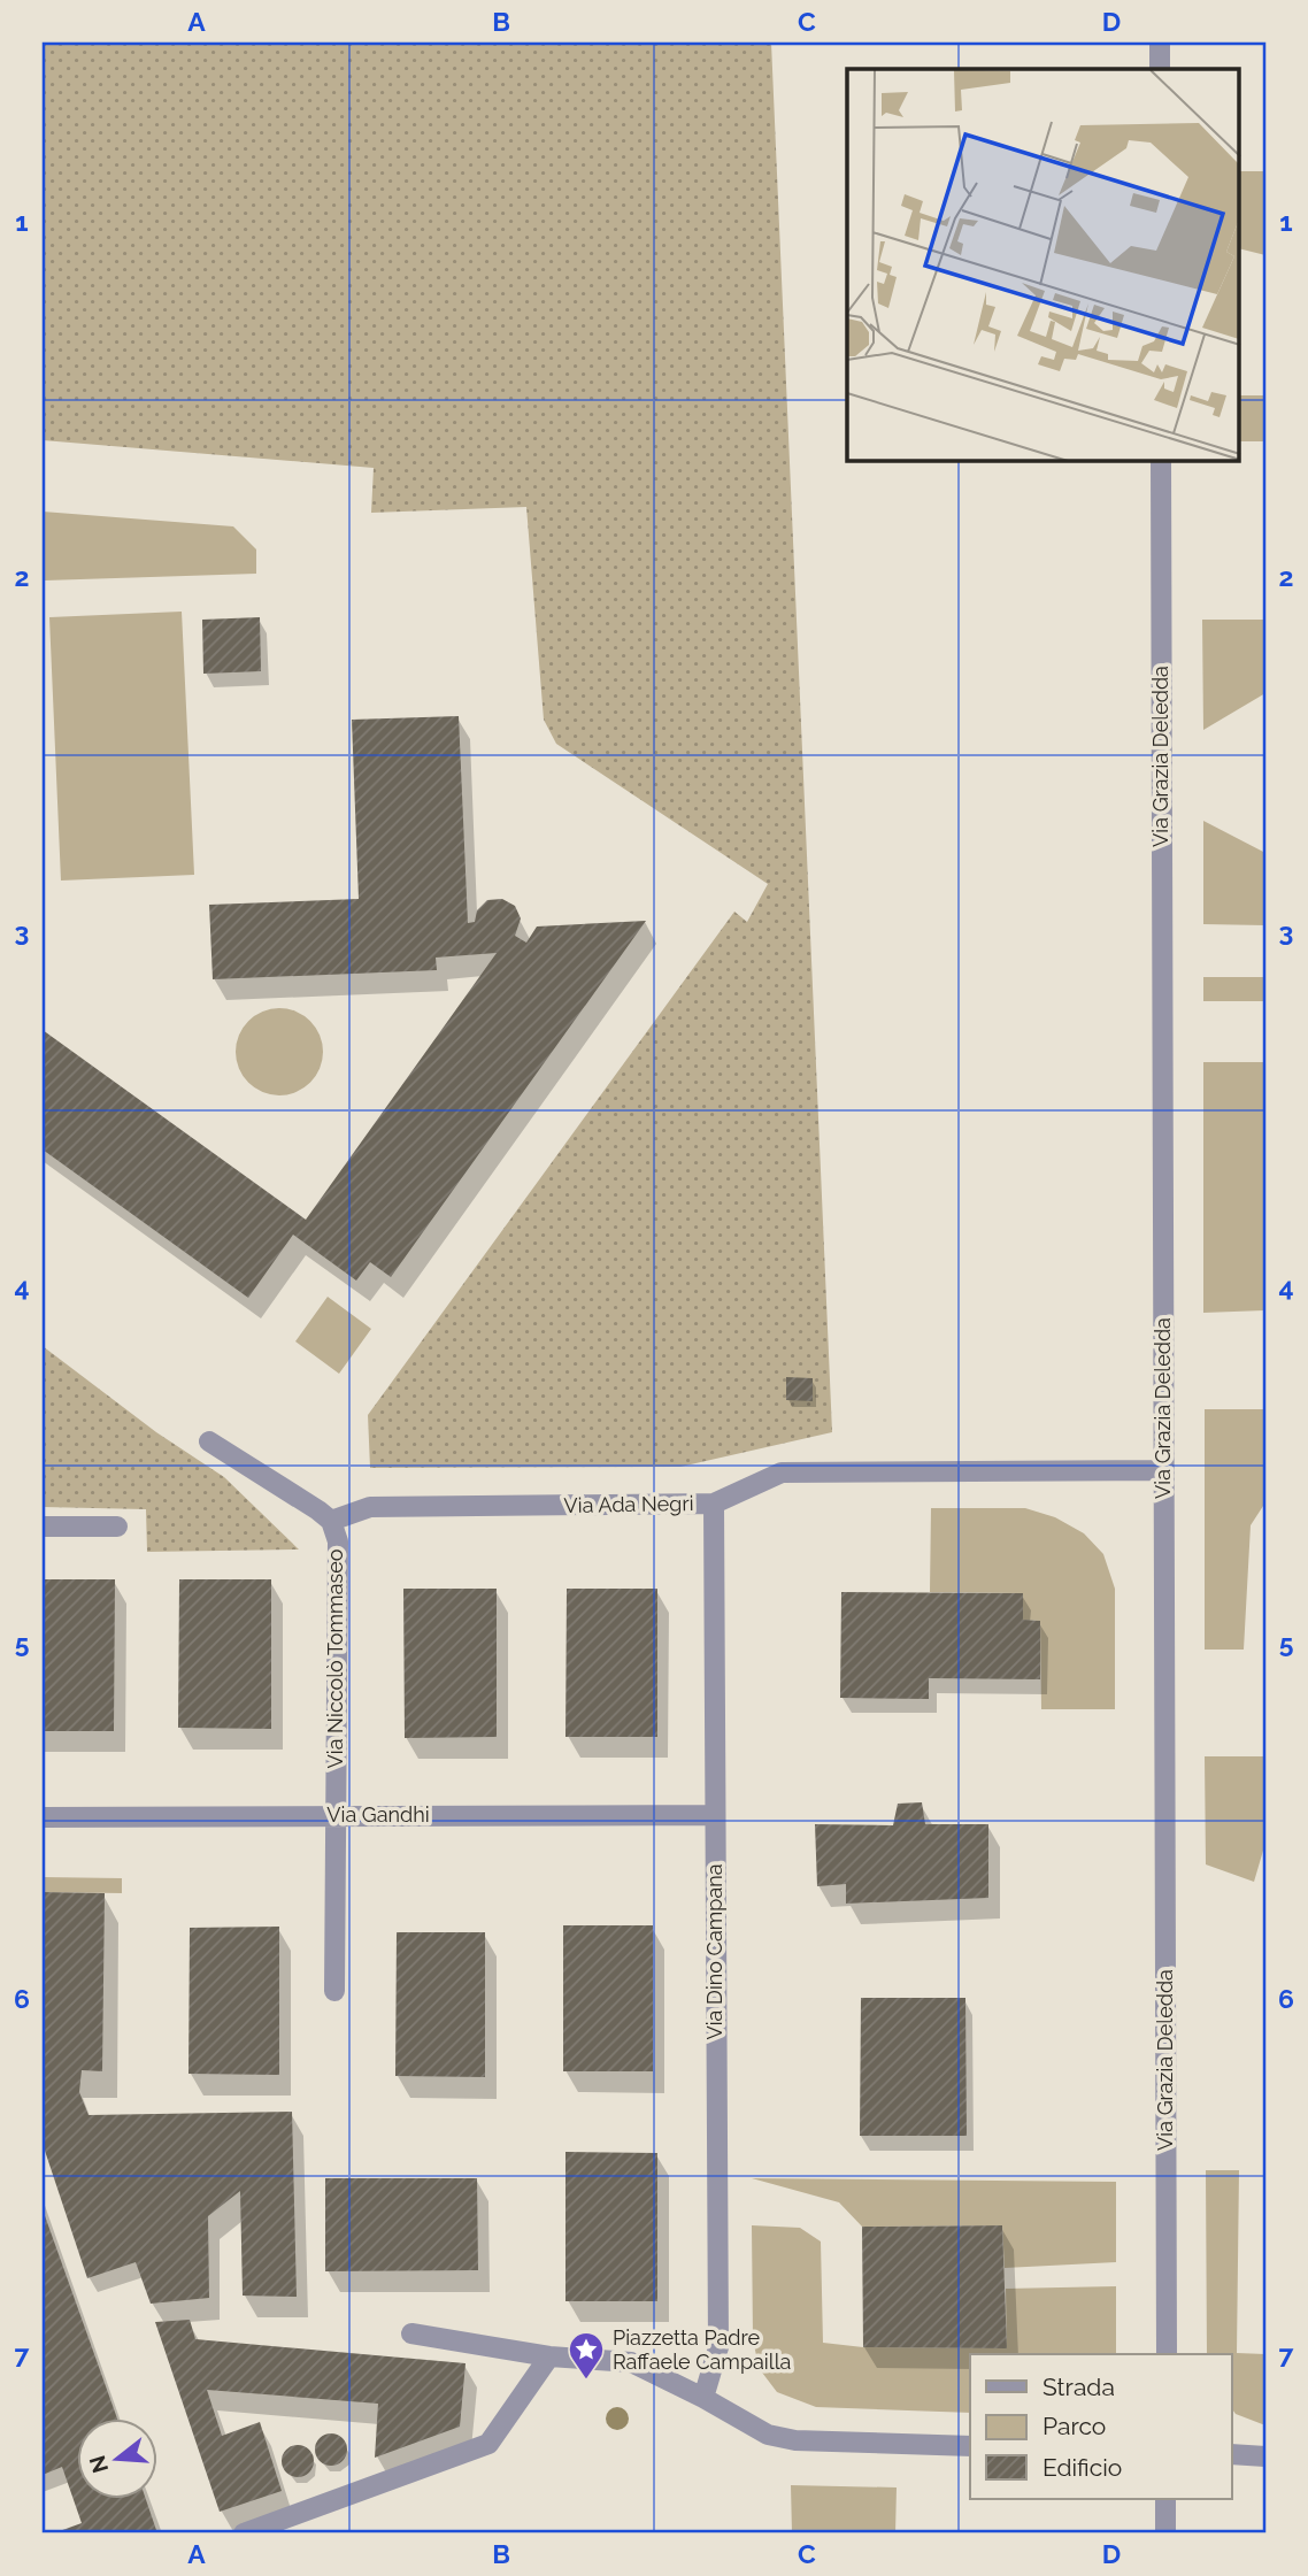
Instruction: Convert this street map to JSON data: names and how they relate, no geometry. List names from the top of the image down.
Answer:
{
  "streets": {
    "street": [
      "Via Grazia Deledda",
      "Via Ada Negri",
      "Via Niccolò Tommaseo",
      "Via Gandhi",
      "Via Dino Campana"
    ]
  },
  "crossings": [
    ["Via Grazia Deledda", "Via Ada Negri"],
    ["Via Ada Negri", "Via Niccolò Tommaseo"],
    ["Via Ada Negri", "Via Dino Campana"],
    ["Via Niccolò Tommaseo", "Via Gandhi"],
    ["Via Gandhi", "Via Dino Campana"]
  ],
  "places": {
    "place": ["Piazzetta Padre Raffaele Campailla"]
  },
  "legend": ["Strada", "Parco", "Edificio"],
  "north": "left",
  "grid": {
    "columns": [
      "A",
      "B",
      "C",
      "D"
    ],
    "rows": [
      "1",
      "2",
      "3",
      "4",
      "5",
      "6",
      "7"
    ]
  }
}
